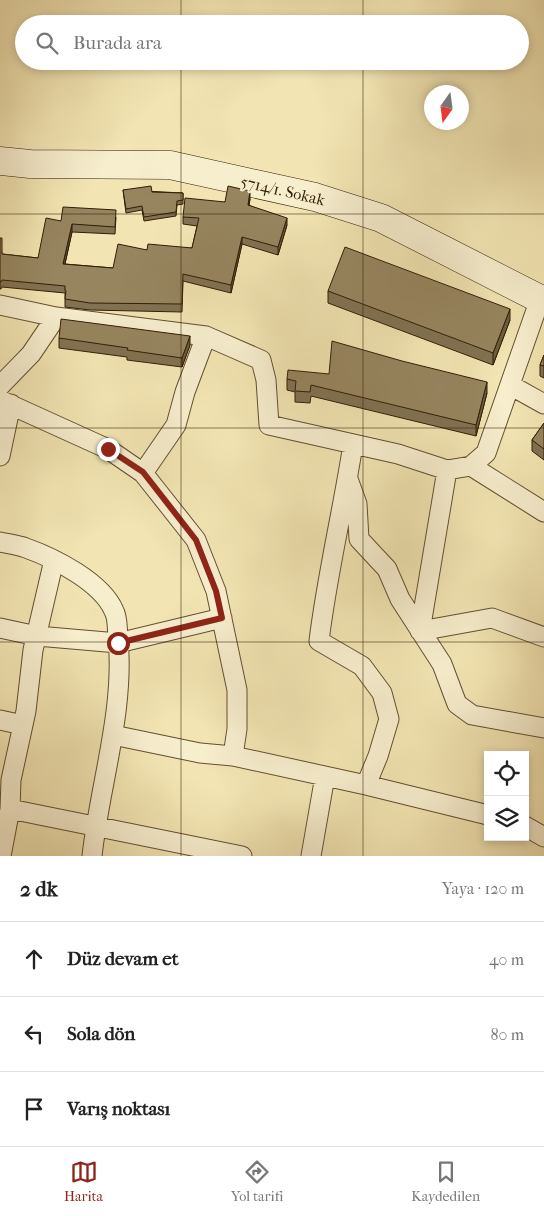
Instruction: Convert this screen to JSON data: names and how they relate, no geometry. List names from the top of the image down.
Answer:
{
  "streets": {
    "main road": ["5714/1. Sokak"]
  },
  "north": "bottom",
  "page": {
    "search": "Burada ara",
    "heading": ["2 dk", "Yaya · 120 m"],
    "list": [
      ["Düz devam et", "40 m"],
      ["Sola dön", "80 m"],
      "Varış noktası"
    ],
    "nav": ["Harita", "Yol tarifi", "Kaydedilen"]
  }
}
